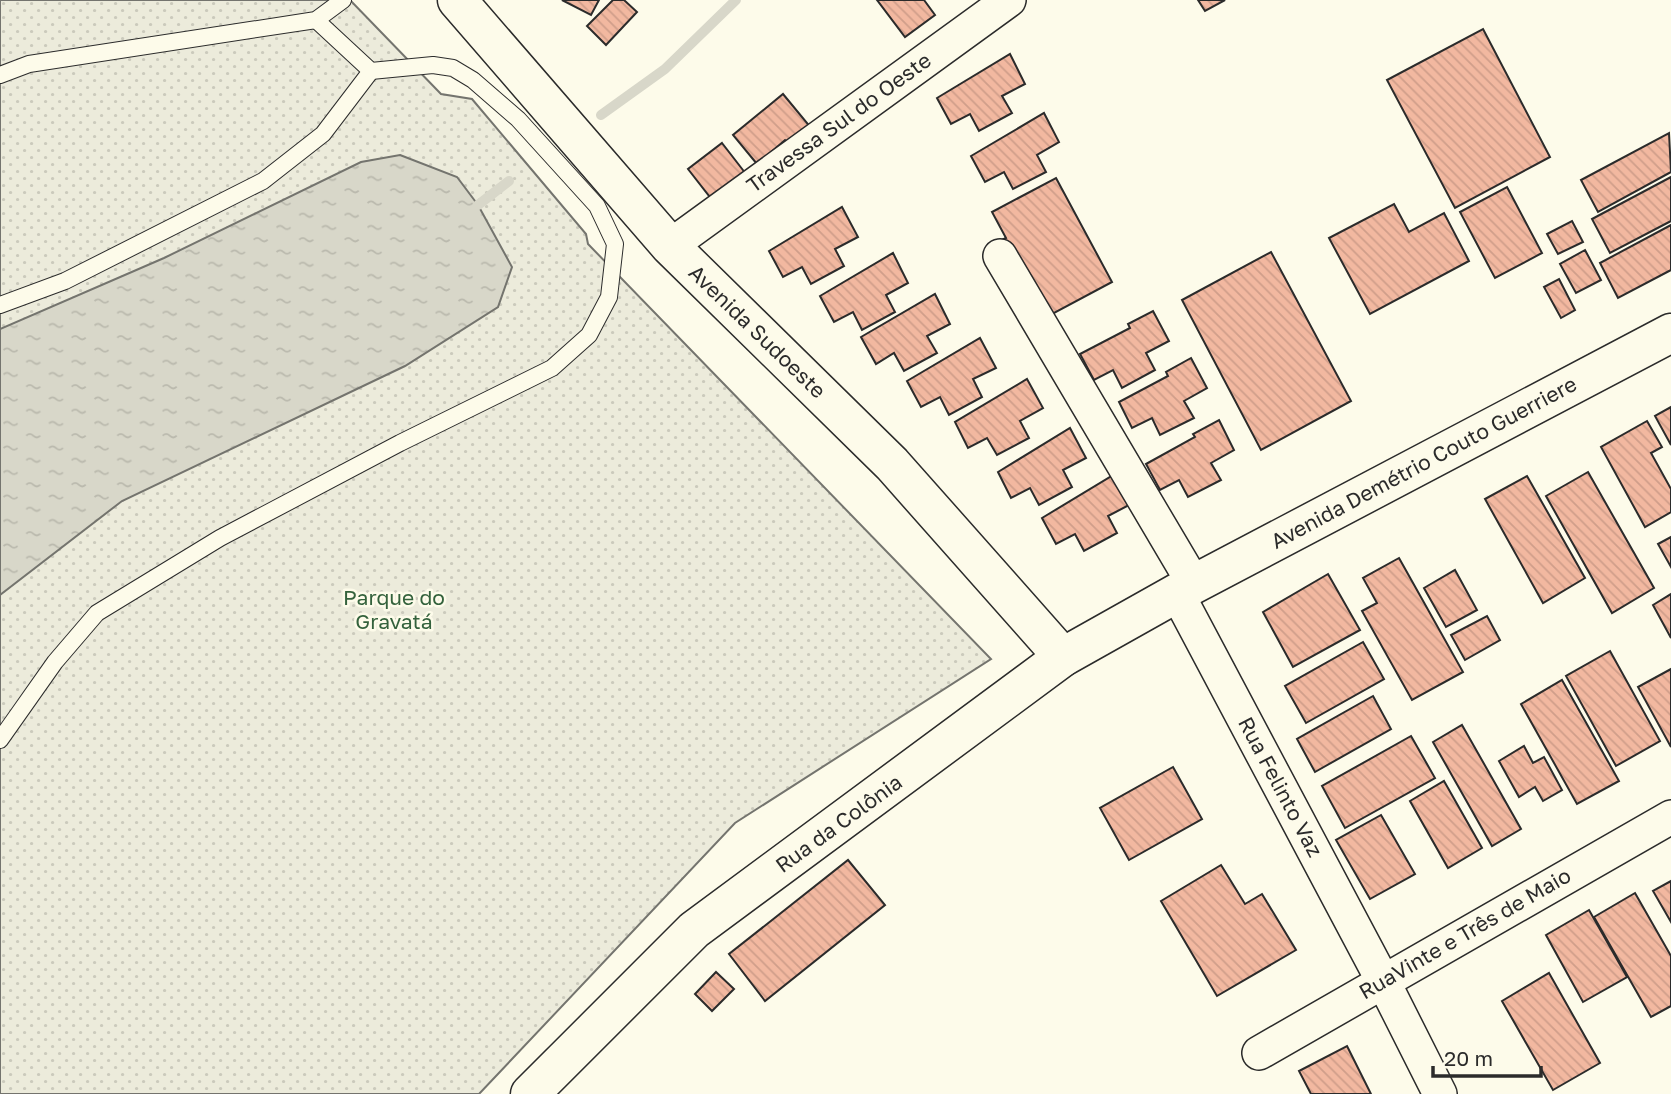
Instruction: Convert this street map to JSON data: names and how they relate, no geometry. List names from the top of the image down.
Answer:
{
  "streets": {
    "main road": ["Avenida Sudoeste", "Avenida Demétrio Couto Guerriere", "Rua da Colônia"],
    "street": ["Travessa Sul do Oeste", "Rua Felinto Vaz", "RuaVinte e Três de Maio"]
  },
  "crossings": [
    ["Travessa Sul do Oeste", "Avenida Sudoeste"],
    ["Avenida Sudoeste", "Rua da Colônia"],
    ["Avenida Demétrio Couto Guerriere", "Rua Felinto Vaz"],
    ["Avenida Demétrio Couto Guerriere", "Rua da Colônia"],
    ["Rua Felinto Vaz", "Rua da Colônia"],
    ["Rua Felinto Vaz", "RuaVinte e Três de Maio"]
  ],
  "parks": ["Parque do Gravatá"],
  "scale_bar": "20 m"
}
